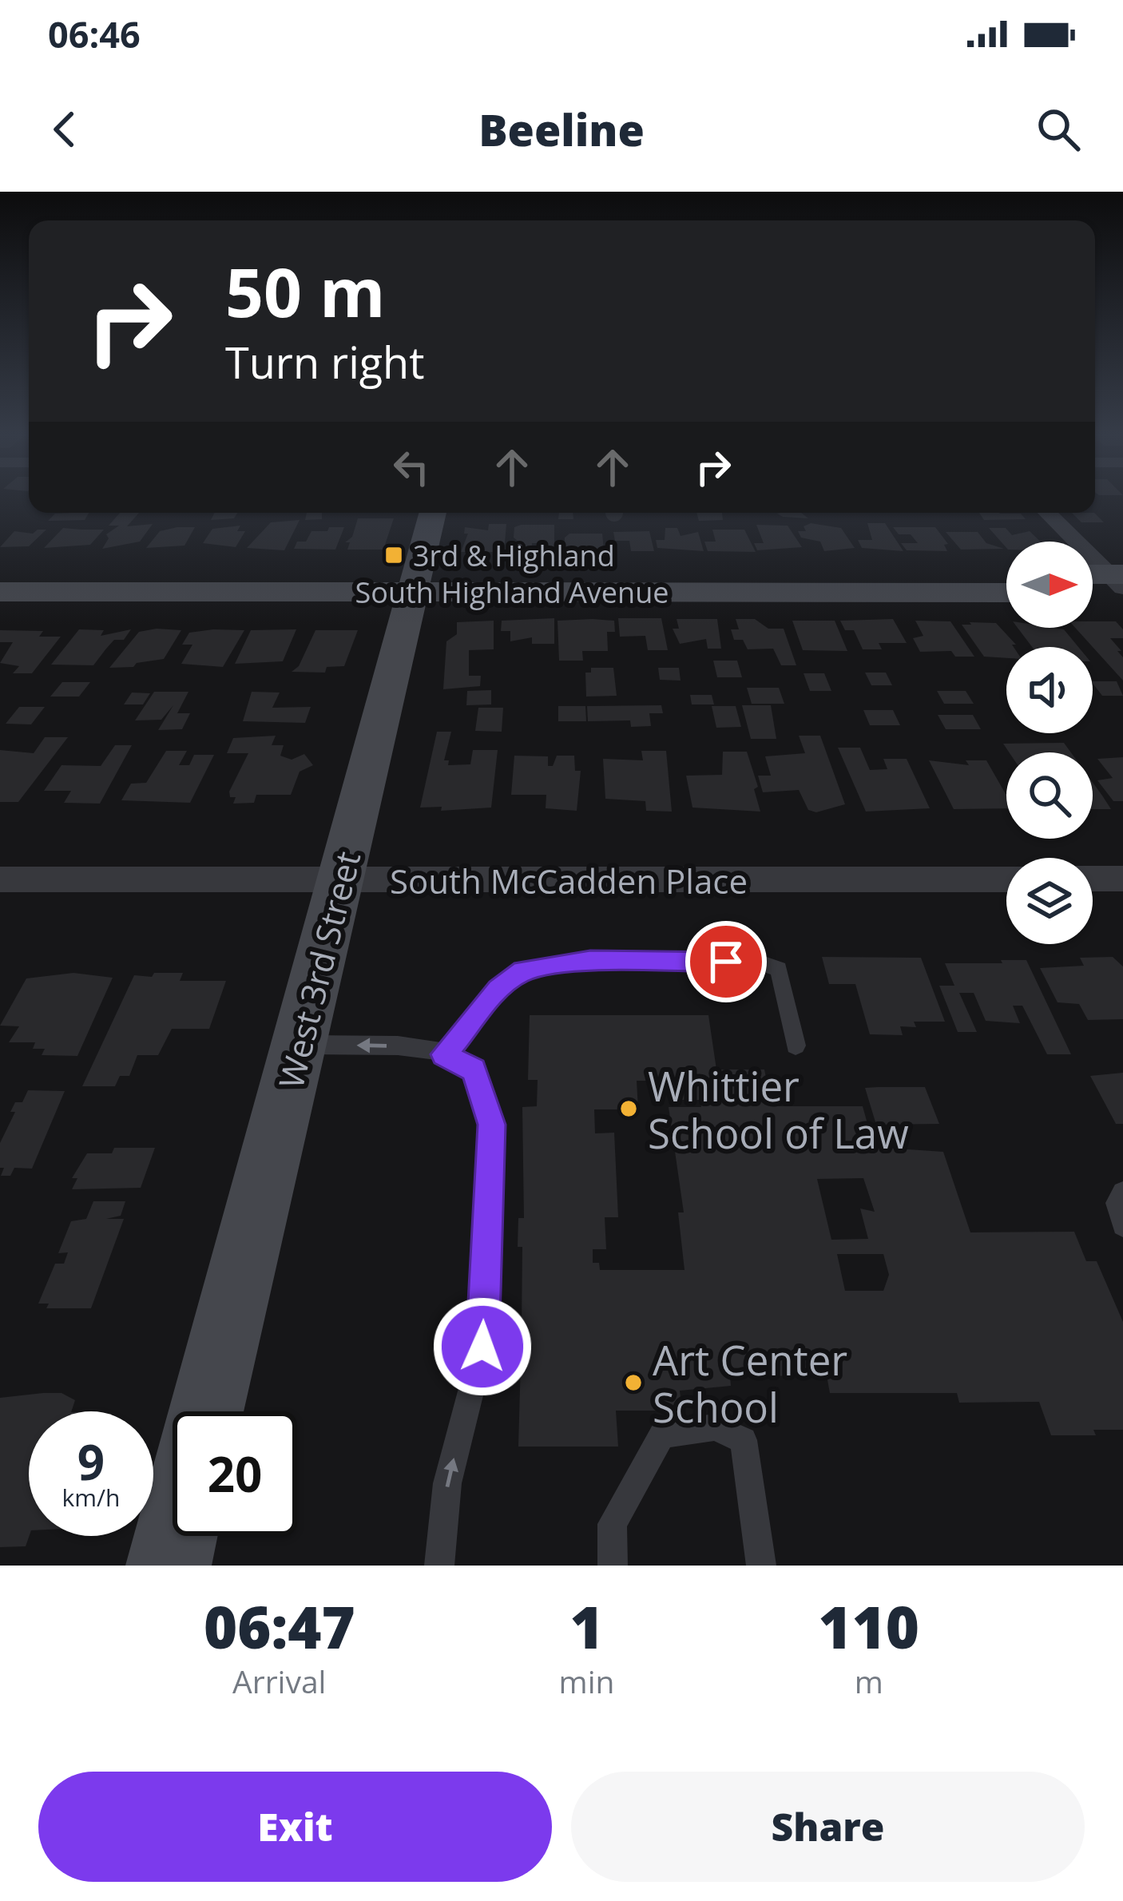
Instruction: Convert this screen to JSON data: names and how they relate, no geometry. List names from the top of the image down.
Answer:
{
  "streets": {
    "main road": ["South Highland Avenue", "West 3rd Street"],
    "street": ["South McCadden Place"]
  },
  "crossings": [
    ["South Highland Avenue", "West 3rd Street"],
    ["South McCadden Place", "West 3rd Street"]
  ],
  "places": {
    "transit": ["3rd & Highland"],
    "other": ["Whittier School of Law", "Art Center School"]
  },
  "north": "right",
  "page": {
    "status": "06:46",
    "header": "Beeline",
    "turn": ["50 m", "Turn right"],
    "speed": "9 km/h",
    "limit": "20",
    "eta": [
      "06:47",
      "Arrival",
      "1",
      "min",
      "110",
      "m"
    ],
    "buttons": ["Exit", "Share"]
  }
}
